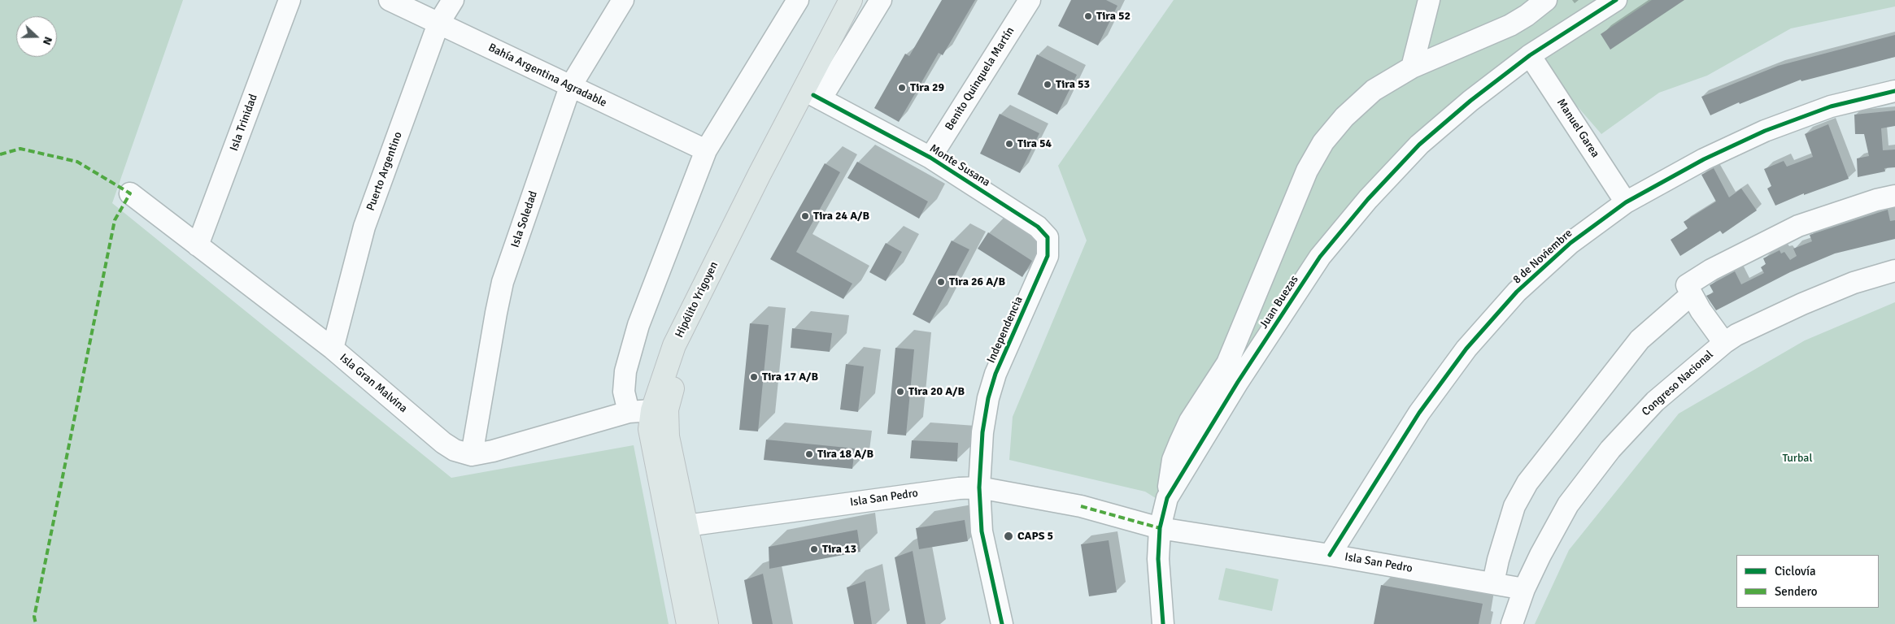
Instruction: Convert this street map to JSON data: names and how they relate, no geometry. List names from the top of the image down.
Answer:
{
  "streets": {
    "main road": ["Hipólito Yrigoyen"],
    "street": [
      "Bahía Argentina Agradable",
      "Benito Quinquela Martín",
      "Isla Trinidad",
      "Manuel Garea",
      "Monte Susana",
      "Puerto Argentino",
      "Isla Soledad",
      "8 de Noviembre",
      "Juan Buezas",
      "Independencia",
      "Isla Gran Malvina",
      "Congreso Nacional",
      "Isla San Pedro"
    ]
  },
  "crossings": [
    ["Bahía Argentina Agradable", "Puerto Argentino"],
    ["Bahía Argentina Agradable", "Isla Soledad"],
    ["Benito Quinquela Martín", "Monte Susana"],
    ["Isla Trinidad", "Isla Gran Malvina"],
    ["Manuel Garea", "8 de Noviembre"],
    ["Manuel Garea", "Juan Buezas"],
    ["Monte Susana", "Hipólito Yrigoyen"],
    ["Monte Susana", "Independencia"],
    ["Puerto Argentino", "Isla Gran Malvina"],
    ["Isla Soledad", "Isla Gran Malvina"],
    ["8 de Noviembre", "Isla San Pedro"],
    ["Hipólito Yrigoyen", "Isla Gran Malvina"],
    ["Hipólito Yrigoyen", "Isla San Pedro"],
    ["Juan Buezas", "Isla San Pedro"],
    ["Independencia", "Isla San Pedro"],
    ["Congreso Nacional", "Isla San Pedro"]
  ],
  "parks": ["Turbal"],
  "places": [
    "Tira 52",
    "Tira 53",
    "Tira 29",
    "Tira 54",
    "Tira 24 A/B",
    "Tira 26 A/B",
    "Tira 17 A/B",
    "Tira 20 A/B",
    "Tira 18 A/B",
    "CAPS 5",
    "Tira 13"
  ],
  "legend": ["Ciclovía", "Sendero"],
  "north": "right"
}
